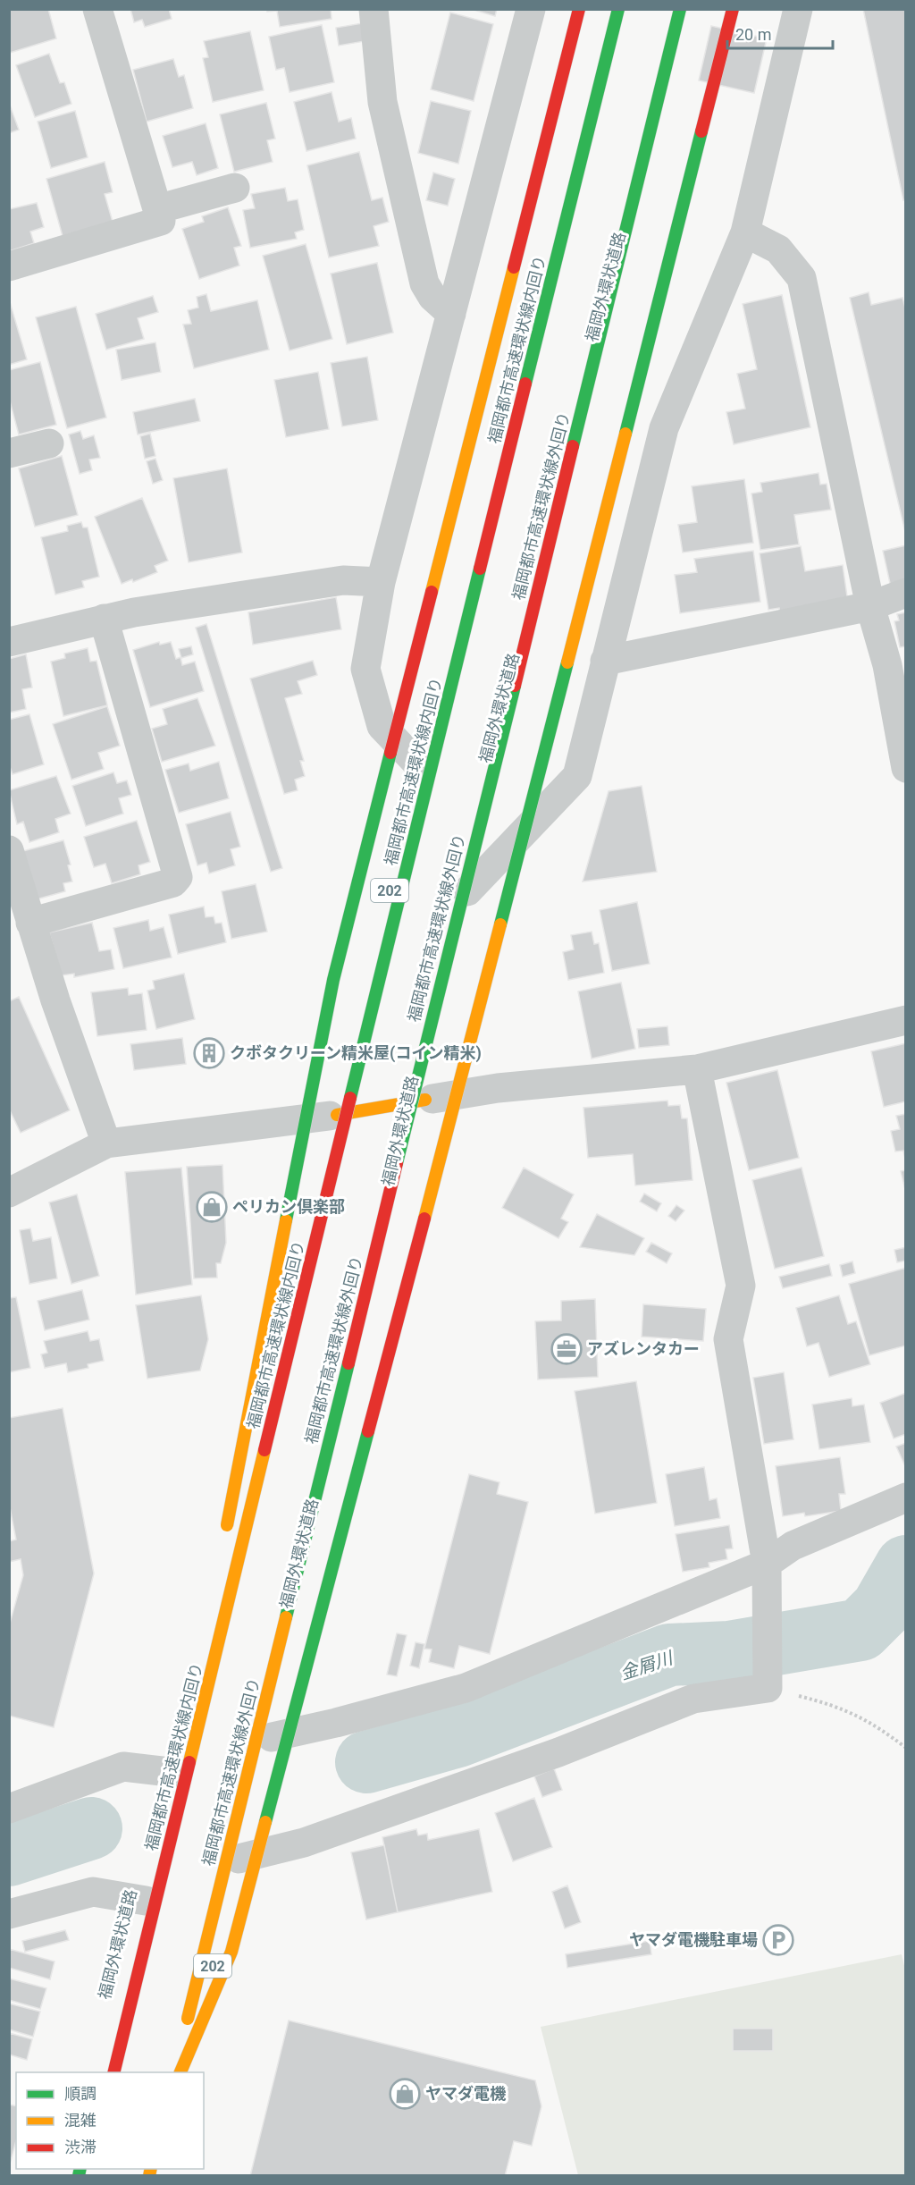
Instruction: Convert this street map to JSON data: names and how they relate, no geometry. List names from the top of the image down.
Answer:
{
  "streets": {
    "main road": [
      "福岡外環状道路",
      "福岡都市高速環状線内回り",
      "福岡都市高速環状線外回り",
      "202"
    ]
  },
  "water": ["金屑川"],
  "places": {
    "building": ["クボタクリーン精米屋(コイン精米)"],
    "shop": ["ペリカン倶楽部", "ヤマダ電機"],
    "office": ["アズレンタカー"],
    "parking": ["ヤマダ電機駐車場"]
  },
  "legend": ["順調", "混雑", "渋滞"],
  "scale_bar": "20 m"
}
